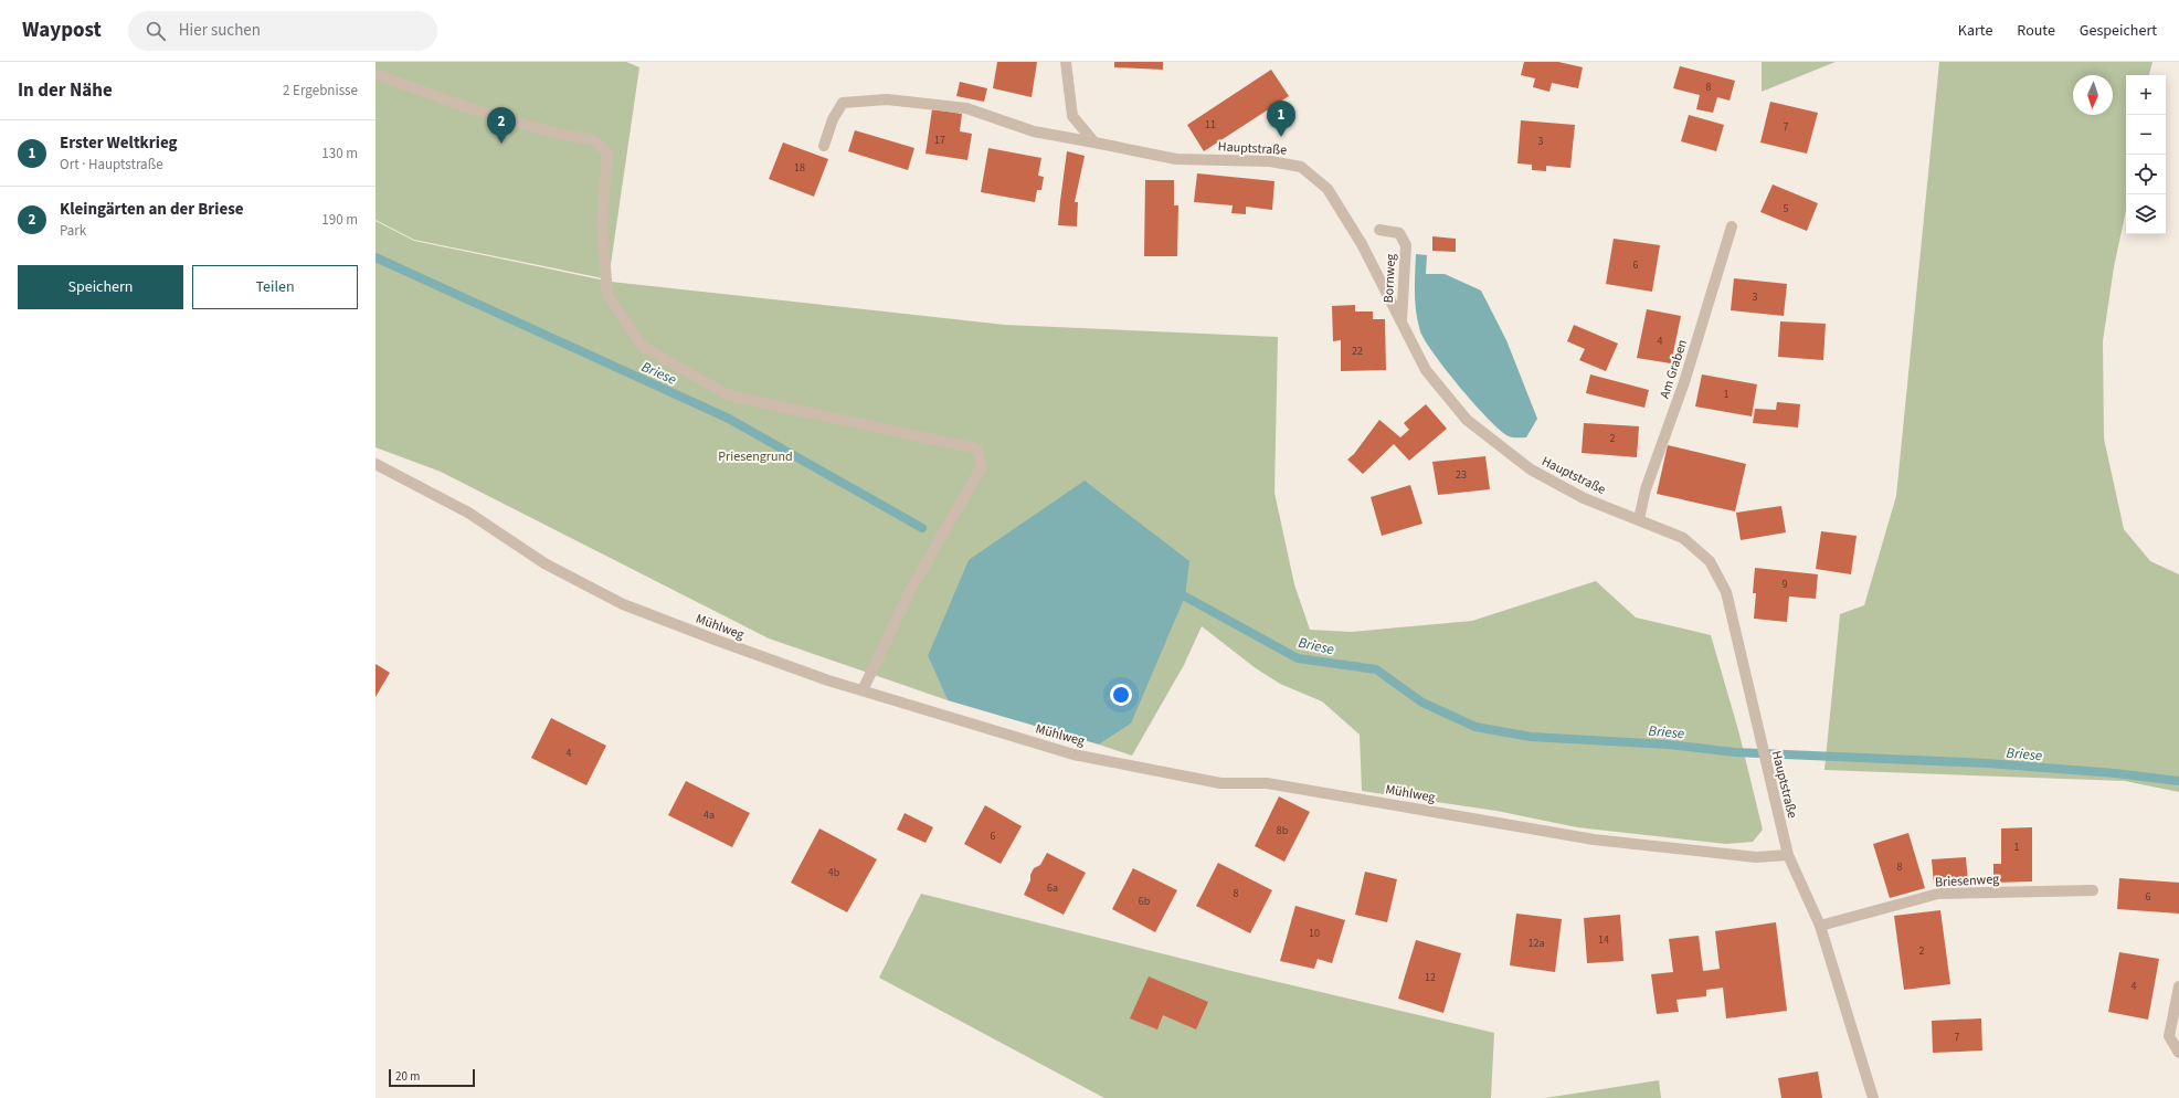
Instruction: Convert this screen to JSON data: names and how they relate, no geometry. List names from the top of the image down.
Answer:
{
  "streets": {
    "street": [
      "Hauptstraße",
      "Bornweg",
      "Am Graben",
      "Mühlweg",
      "Briesenweg"
    ]
  },
  "crossings": [
    ["Hauptstraße", "Bornweg"],
    ["Hauptstraße", "Am Graben"],
    ["Hauptstraße", "Mühlweg"],
    ["Hauptstraße", "Briesenweg"]
  ],
  "water": ["Briese"],
  "parks": ["Priesengrund"],
  "house_numbers": [
    "8",
    "11",
    "7",
    "17",
    "3",
    "18",
    "5",
    "6",
    "3",
    "4",
    "22",
    "1",
    "2",
    "23",
    "9",
    "4",
    "4a",
    "8b",
    "6",
    "1",
    "8",
    "4b",
    "6a",
    "8",
    "6",
    "6b",
    "10",
    "14",
    "12a",
    "2",
    "12",
    "4",
    "7"
  ],
  "scale_bar": "20 m",
  "north": "bottom",
  "page": {
    "header": "Waypost",
    "search": "Hier suchen",
    "nav": ["Karte", "Route", "Gespeichert"],
    "heading": ["In der Nähe", "2 Ergebnisse"],
    "map_buttons": ["+", "−"],
    "pins": ["1", "2"],
    "list": [
      {
        "mark": "1",
        "name": "Erster Weltkrieg",
        "note": "Ort · Hauptstraße",
        "value": "130 m"
      },
      {
        "mark": "2",
        "name": "Kleingärten an der Briese",
        "note": "Park",
        "value": "190 m"
      }
    ],
    "buttons": ["Speichern", "Teilen"],
    "scale": "20 m"
  }
}
